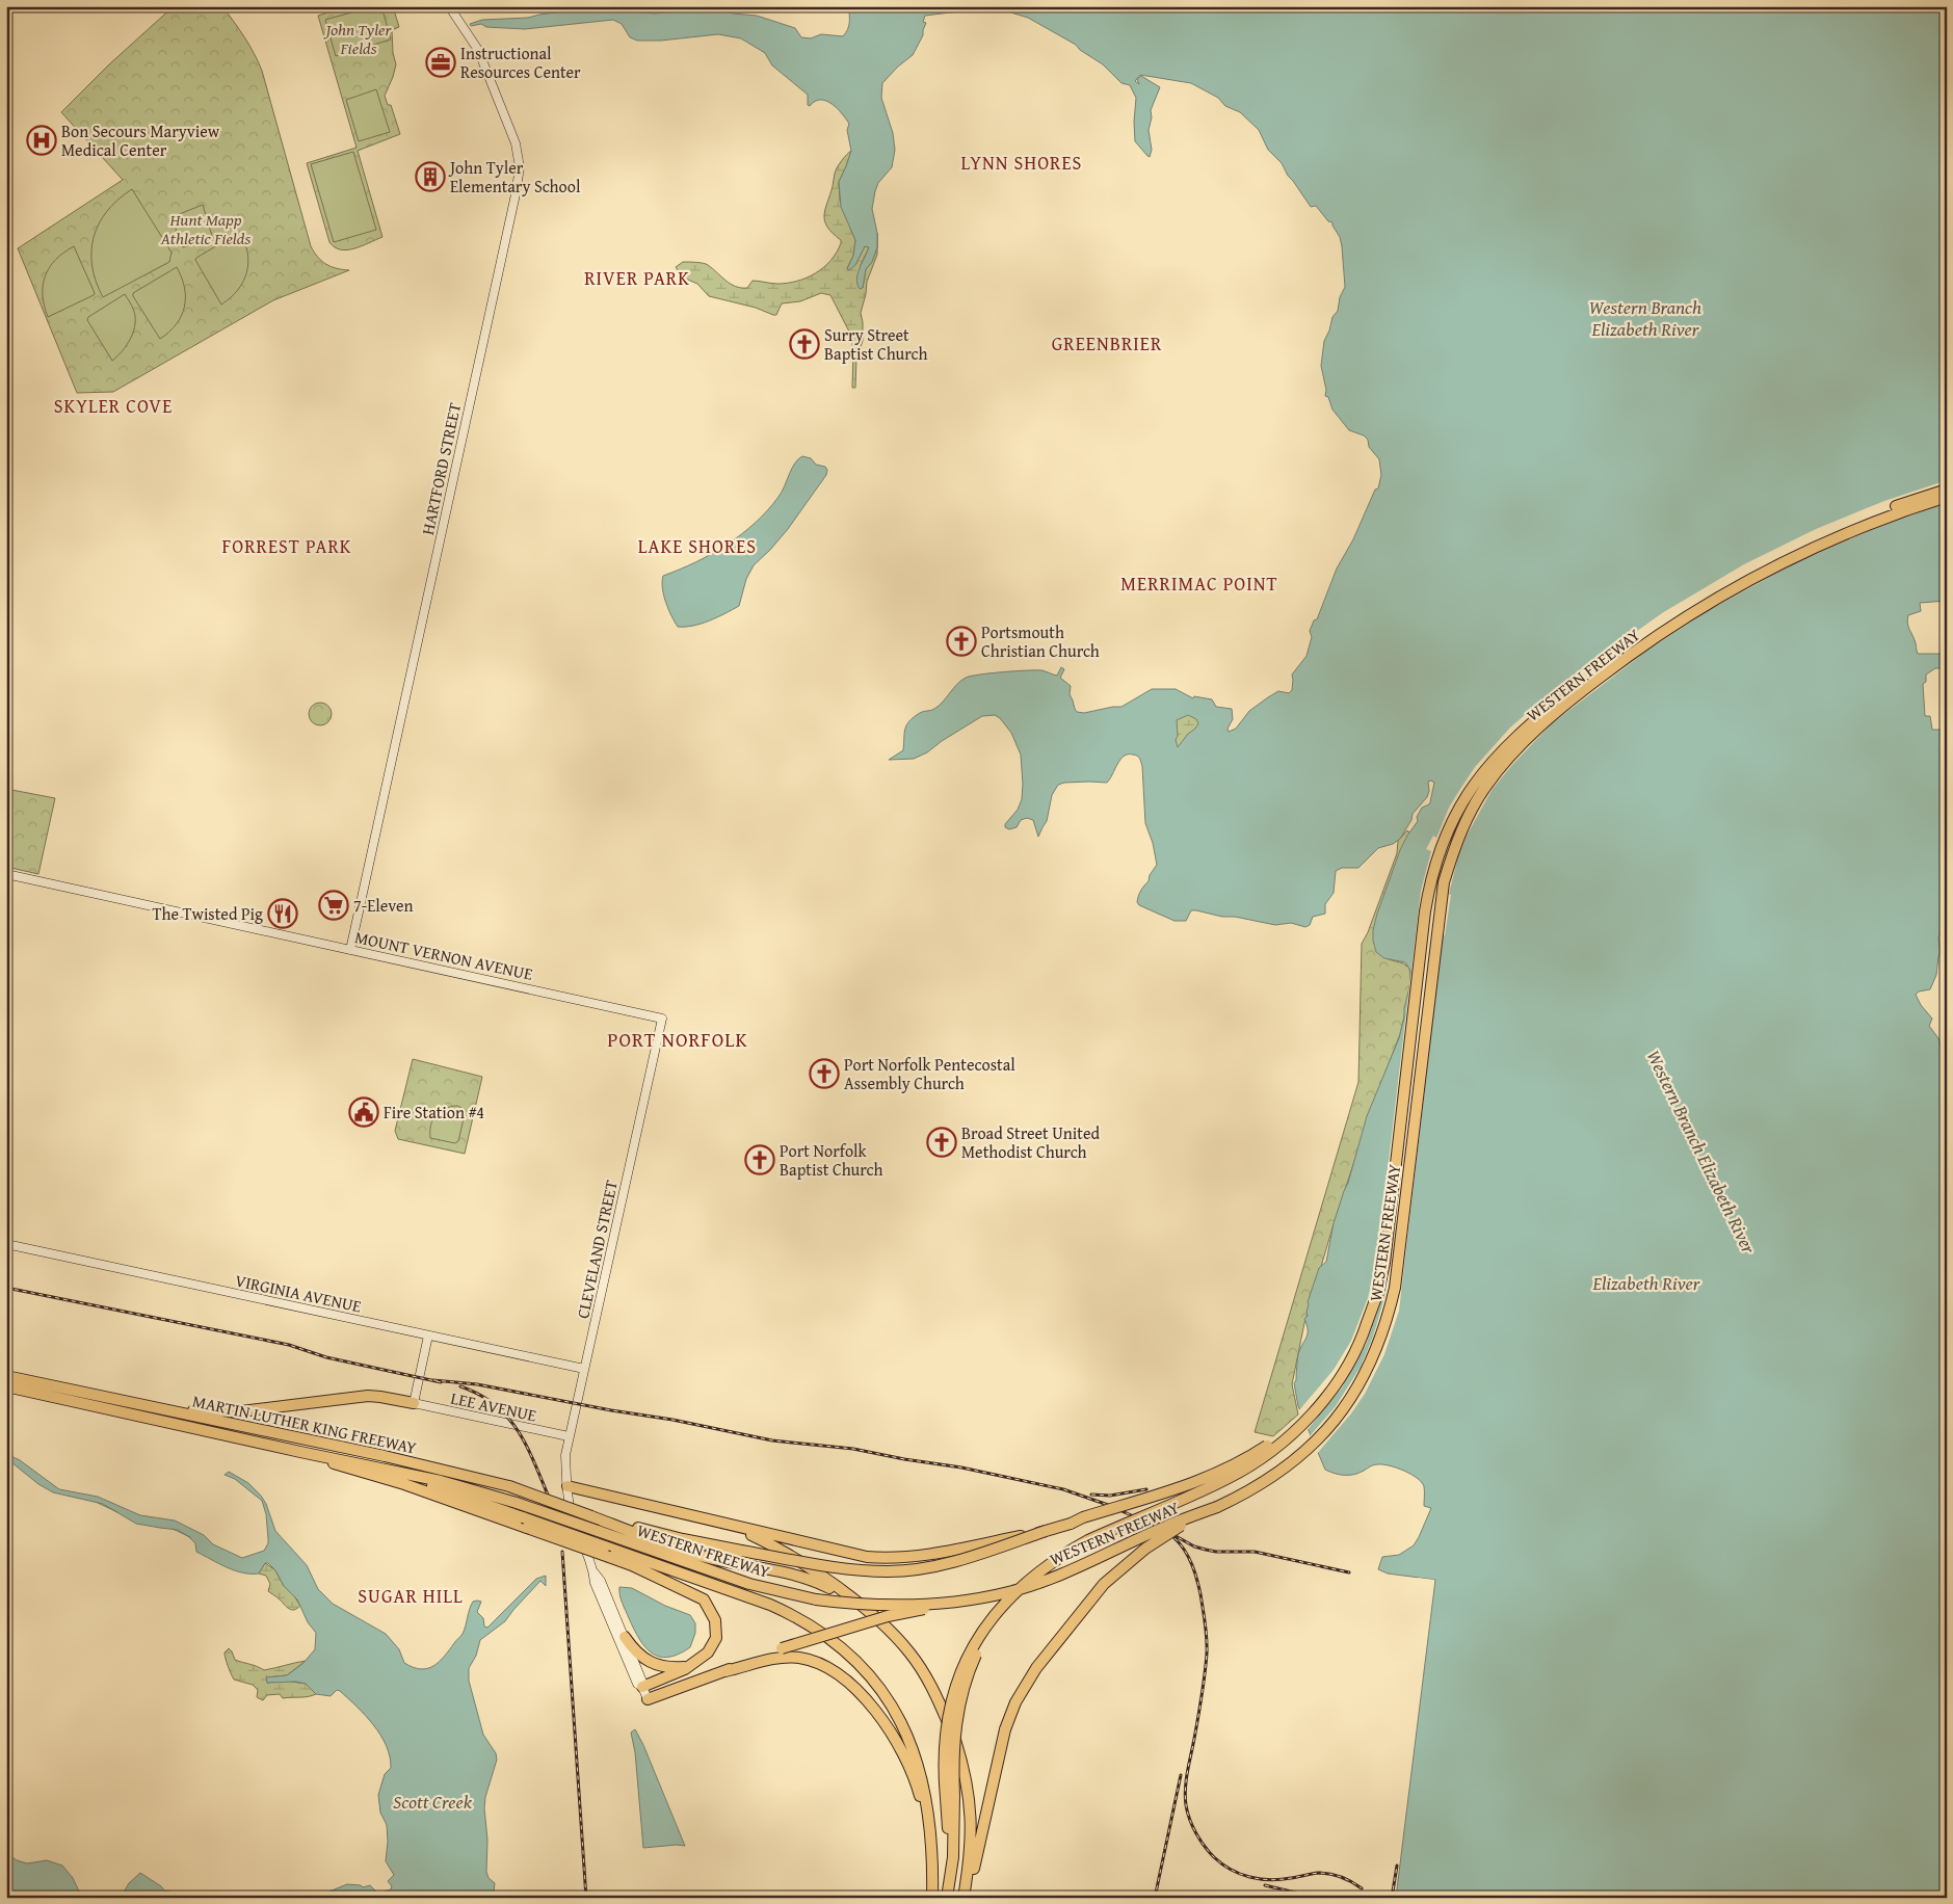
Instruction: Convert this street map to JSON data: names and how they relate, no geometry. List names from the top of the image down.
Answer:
{
  "streets": {
    "highway": ["WESTERN FREEWAY", "MARTIN LUTHER KING FREEWAY"],
    "street": [
      "HARTFORD STREET",
      "MOUNT VERNON AVENUE",
      "CLEVELAND STREET",
      "VIRGINIA AVENUE",
      "LEE AVENUE"
    ]
  },
  "crossings": [
    ["HARTFORD STREET", "MOUNT VERNON AVENUE"],
    ["WESTERN FREEWAY", "MARTIN LUTHER KING FREEWAY"],
    ["MOUNT VERNON AVENUE", "CLEVELAND STREET"],
    ["CLEVELAND STREET", "VIRGINIA AVENUE"],
    ["CLEVELAND STREET", "LEE AVENUE"]
  ],
  "districts": [
    "LYNN SHORES",
    "RIVER PARK",
    "GREENBRIER",
    "SKYLER COVE",
    "FORREST PARK",
    "LAKE SHORES",
    "MERRIMAC POINT",
    "PORT NORFOLK",
    "SUGAR HILL"
  ],
  "water": ["Western Branch Elizabeth River", "Elizabeth River", "Scott Creek"],
  "parks": ["John Tyler Fields", "Hunt Mapp Athletic Fields"],
  "places": {
    "office": ["Instructional Resources Center"],
    "hospital": ["Bon Secours Maryview Medical Center"],
    "building": ["John Tyler Elementary School"],
    "church": [
      "Surry Street Baptist Church",
      "Portsmouth Christian Church",
      "Port Norfolk Pentecostal Assembly Church",
      "Broad Street United Methodist Church",
      "Port Norfolk Baptist Church"
    ],
    "supermarket": ["7-Eleven"],
    "restaurant": ["The Twisted Pig"],
    "public building": ["Fire Station #4"]
  }
}
